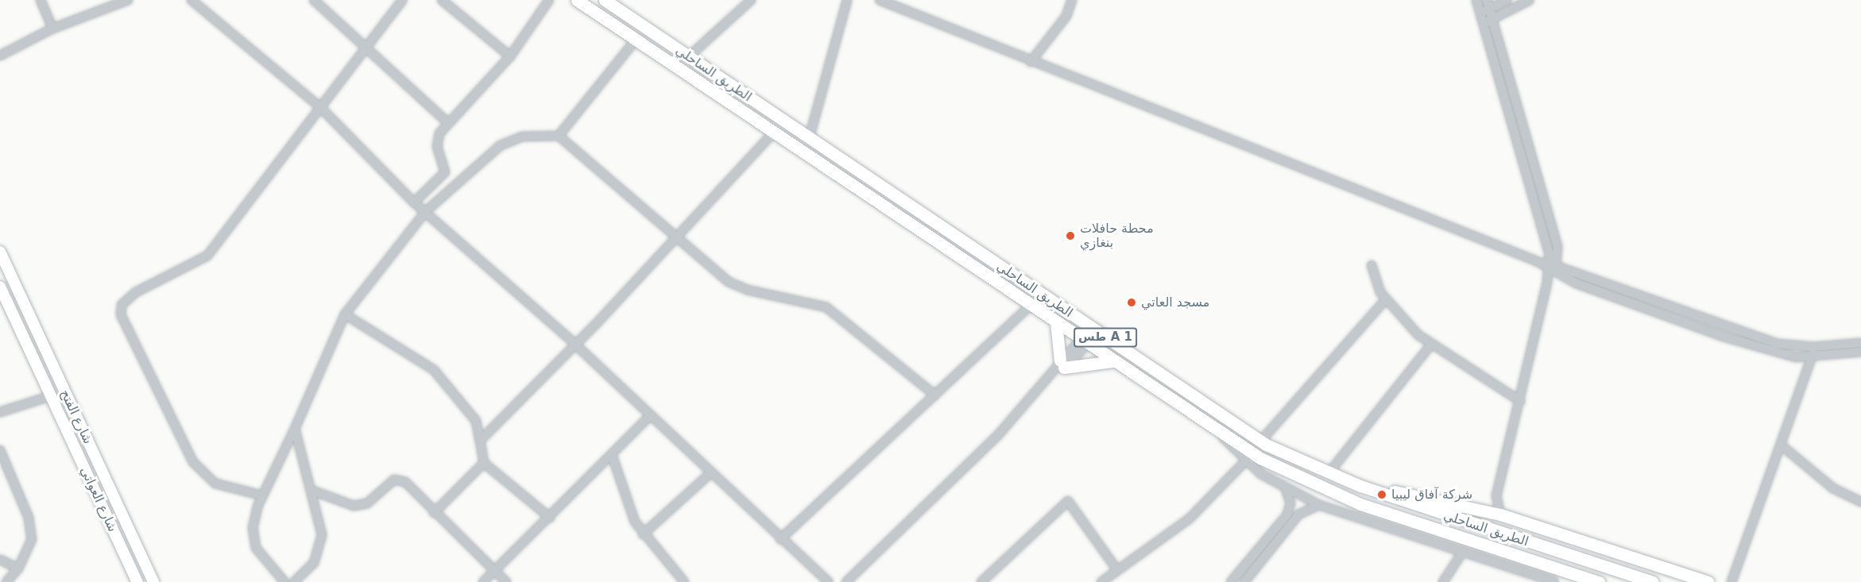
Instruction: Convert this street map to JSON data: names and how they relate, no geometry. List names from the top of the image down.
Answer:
{
  "streets": {
    "highway": ["الطريق الساحلي", "طس A 1"],
    "main road": ["شارع الفتح", "شارع العواتي"]
  },
  "places": ["محطة حافلات بنغازي", "مسجد العاتي", "شركة آفاق ليبيا"]
}
